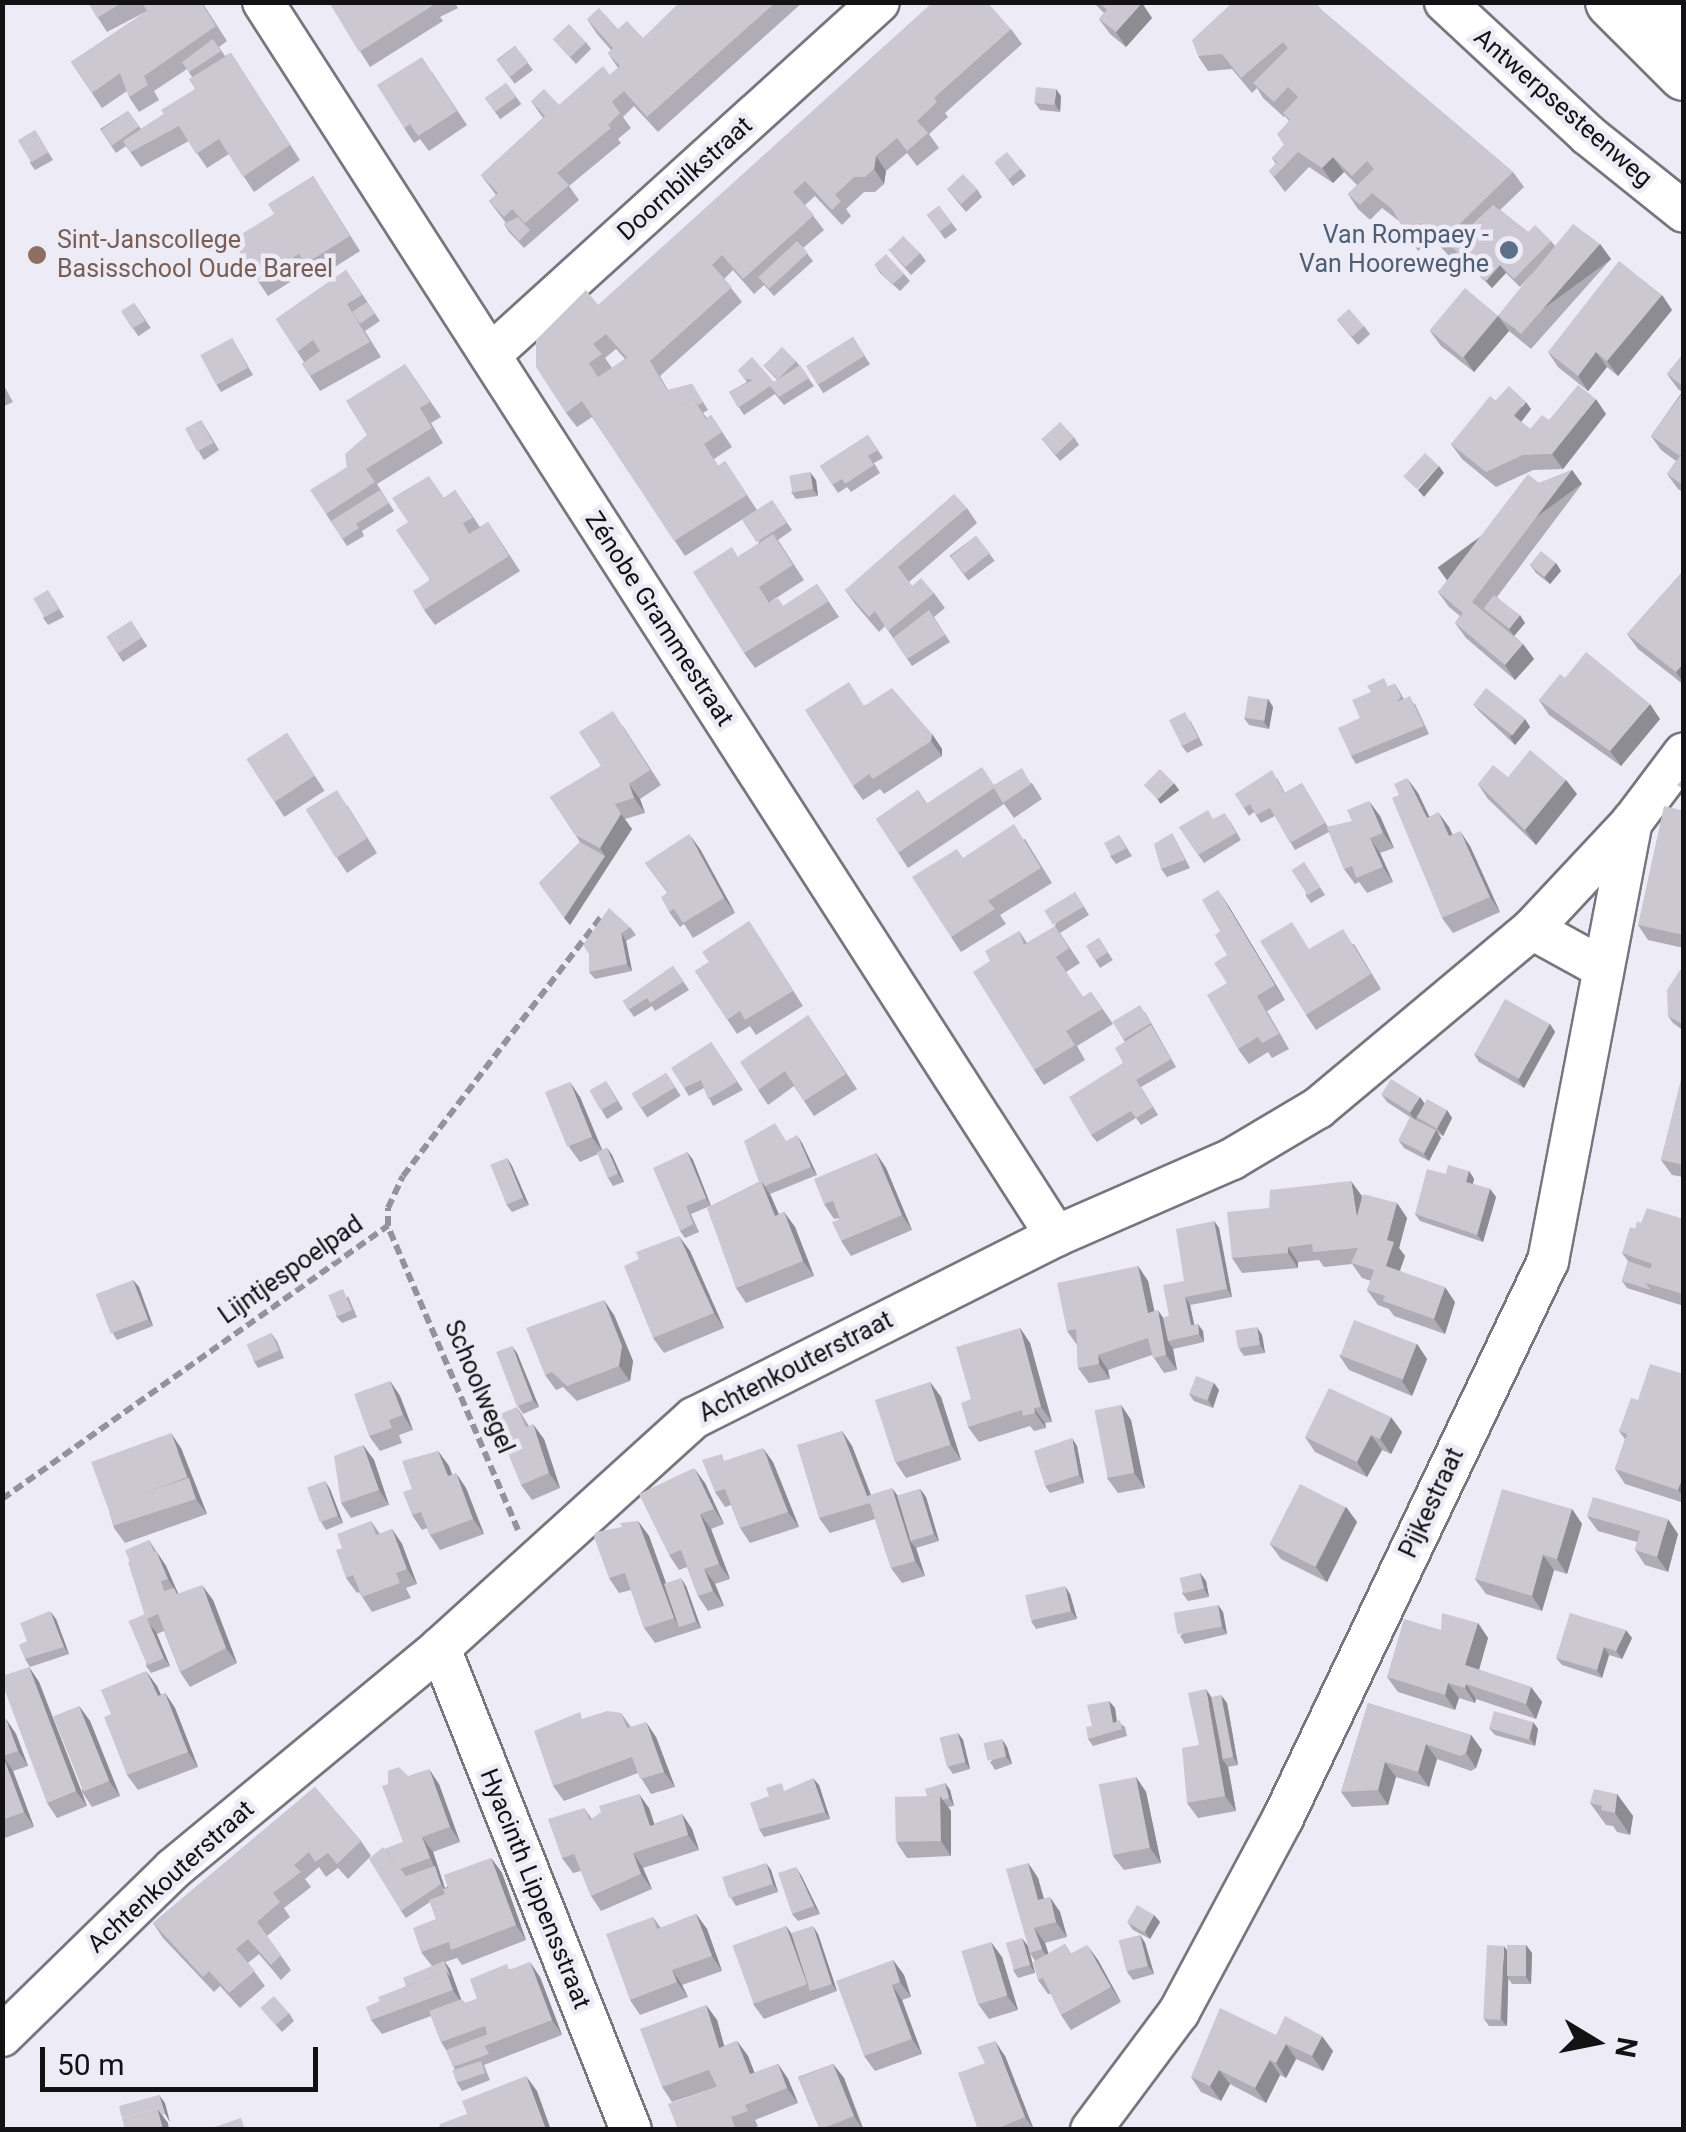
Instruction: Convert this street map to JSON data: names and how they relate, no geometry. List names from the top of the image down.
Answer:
{
  "streets": {
    "street": [
      "Antwerpsesteenweg",
      "Doornbilkstraat",
      "Zénobe Grammestraat",
      "Achtenkouterstraat",
      "Pijkestraat",
      "Hyacinth Lippensstraat"
    ],
    "path": ["Lijntjespoelpad", "Schoolwegel"]
  },
  "crossings": [
    ["Doornbilkstraat", "Zénobe Grammestraat"],
    ["Zénobe Grammestraat", "Achtenkouterstraat"],
    ["Lijntjespoelpad", "Schoolwegel"],
    ["Achtenkouterstraat", "Schoolwegel"],
    ["Achtenkouterstraat", "Pijkestraat"],
    ["Achtenkouterstraat", "Hyacinth Lippensstraat"]
  ],
  "places": ["Van Rompaey - Van Hooreweghe", "Sint-Janscollege Basisschool Oude Bareel"],
  "scale_bar": "50 m",
  "north": "right"
}
